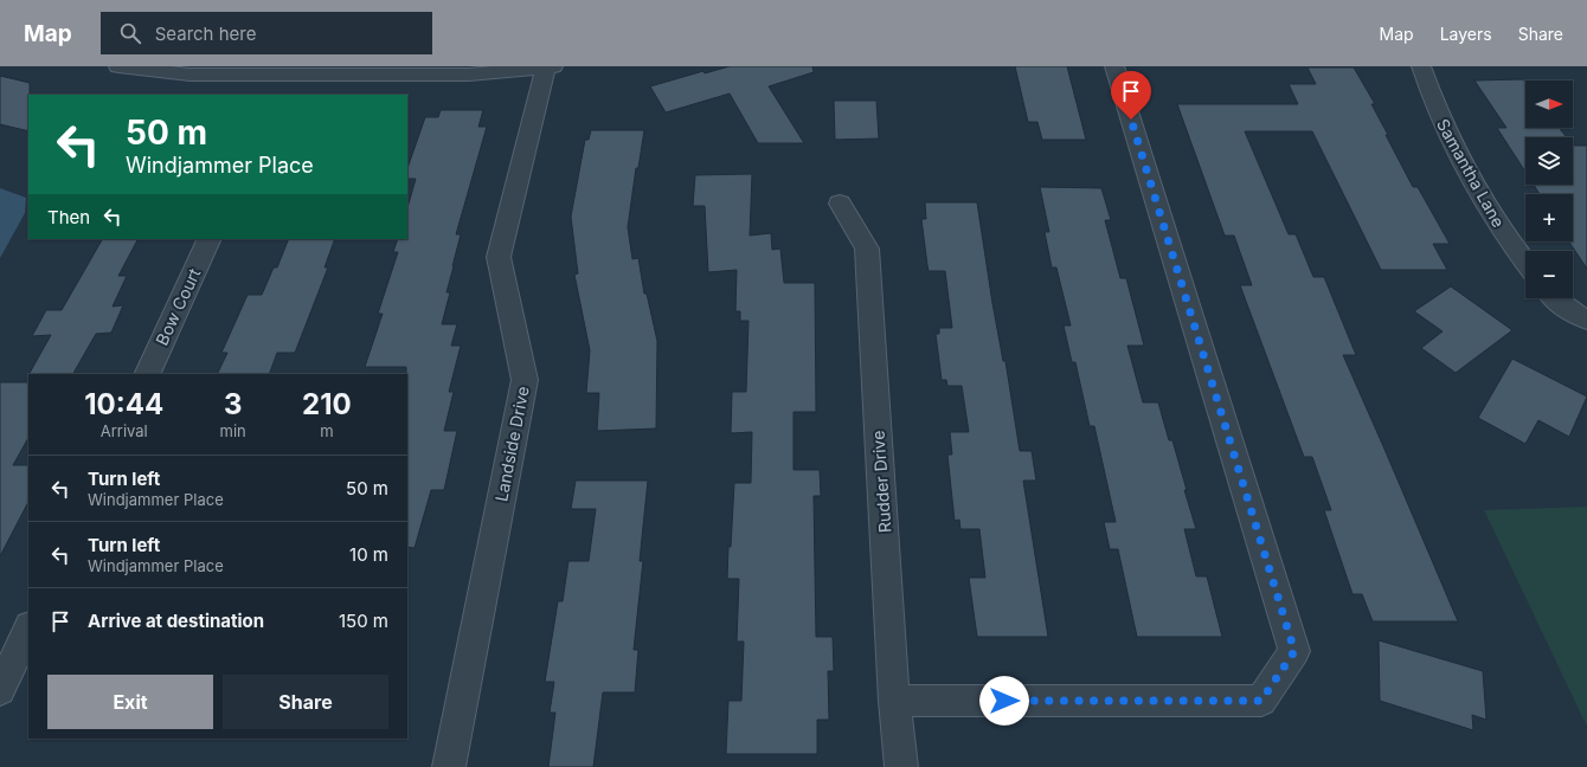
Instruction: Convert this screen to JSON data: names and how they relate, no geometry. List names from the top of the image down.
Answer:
{
  "streets": {
    "street": [
      "Samantha Lane",
      "Bow Court",
      "Landside Drive",
      "Rudder Drive"
    ]
  },
  "north": "right",
  "page": {
    "header": "Map",
    "search": "Search here",
    "nav": ["Map", "Layers", "Share"],
    "map_buttons": ["+", "−"],
    "turn": ["50 m", "Windjammer Place"],
    "then": "Then",
    "eta": [
      "10:44",
      "Arrival",
      "3",
      "min",
      "210",
      "m"
    ],
    "list": [
      {
        "name": "Turn left",
        "note": "Windjammer Place",
        "value": "50 m"
      },
      {
        "name": "Turn left",
        "note": "Windjammer Place",
        "value": "10 m"
      },
      {
        "name": "Arrive at destination",
        "value": "150 m"
      }
    ],
    "buttons": ["Exit", "Share"]
  }
}
